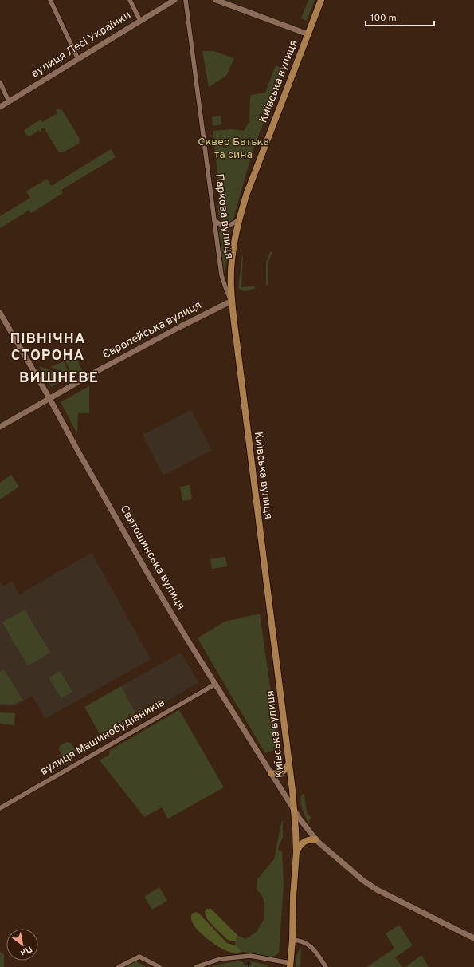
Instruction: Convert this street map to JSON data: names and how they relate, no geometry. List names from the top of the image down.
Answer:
{
  "streets": {
    "main road": ["Київська вулиця"],
    "street": [
      "вулиця Лесі Українки",
      "Паркова вулиця",
      "Європейська вулиця",
      "Святошинська вулиця",
      "вулиця Машинобудівників"
    ]
  },
  "crossings": [
    ["Київська вулиця", "Паркова вулиця"],
    ["Київська вулиця", "Європейська вулиця"],
    ["Київська вулиця", "Святошинська вулиця"],
    ["Паркова вулиця", "Європейська вулиця"],
    ["Європейська вулиця", "Святошинська вулиця"],
    ["Святошинська вулиця", "вулиця Машинобудівників"]
  ],
  "districts": ["ПІВНІЧНА СТОРОНА", "ВИШНЕВЕ"],
  "parks": ["Сквер Батька та сина"],
  "scale_bar": "100 m",
  "north": "bottom right"
}
